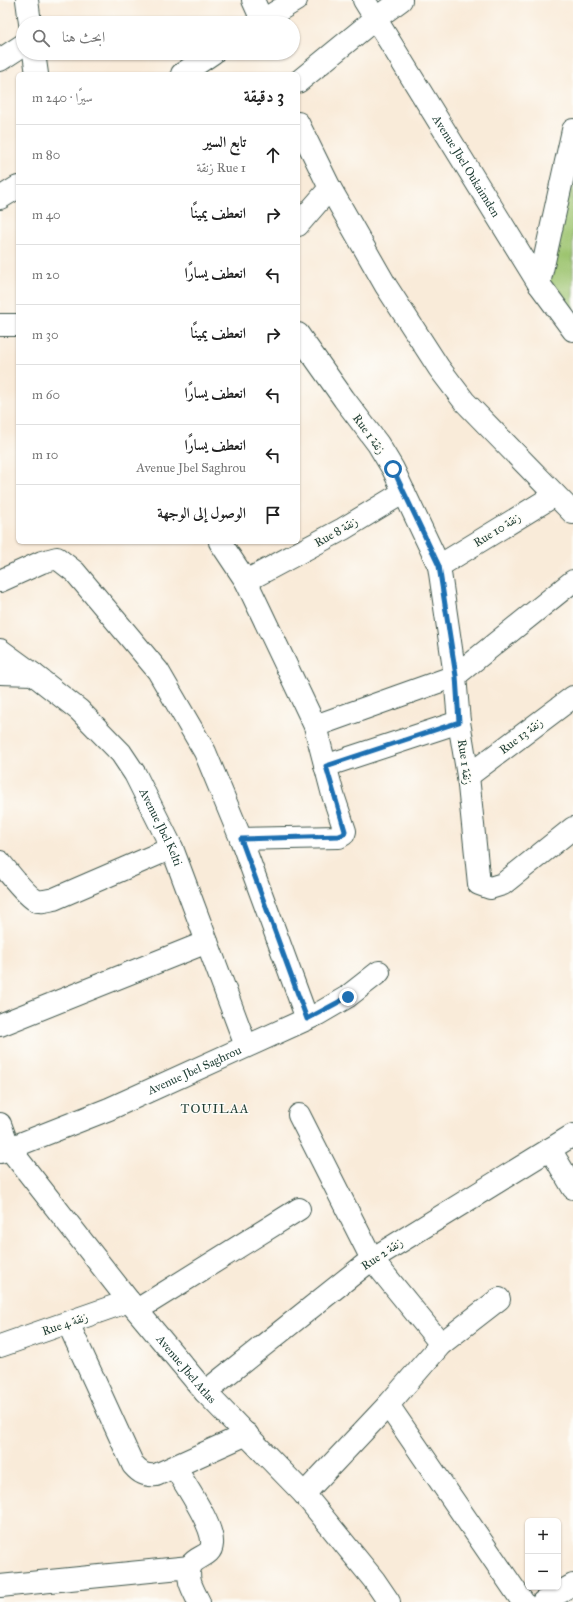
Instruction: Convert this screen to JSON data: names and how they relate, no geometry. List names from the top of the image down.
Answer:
{
  "streets": {
    "street": [
      "Avenue Jbel Oukaimden",
      "Rue 1 زنقة",
      "Rue 10 زنقة",
      "Rue 8 زنقة",
      "Rue 13 زنقة",
      "Avenue Jbel Kelti",
      "Avenue Jbel Saghrou",
      "Rue 2 زنقة",
      "Rue 4 زنقة",
      "Avenue Jbel Atlas"
    ]
  },
  "crossings": [
    ["Rue 1 زنقة", "Rue 10 زنقة"],
    ["Rue 1 زنقة", "Rue 8 زنقة"],
    ["Rue 1 زنقة", "Rue 13 زنقة"],
    ["Avenue Jbel Kelti", "Avenue Jbel Saghrou"],
    ["Avenue Jbel Saghrou", "Avenue Jbel Atlas"],
    ["Rue 2 زنقة", "Avenue Jbel Atlas"],
    ["Rue 4 زنقة", "Avenue Jbel Atlas"]
  ],
  "districts": ["TOUILAA"],
  "page": {
    "search": "ابحث هنا",
    "heading": ["3 دقيقة", "سيرًا · 240 m"],
    "list": [
      ["تابع السير", "Rue 1 زنقة", "80 m"],
      ["انعطف يمينًا", "40 m"],
      ["انعطف يسارًا", "20 m"],
      ["انعطف يمينًا", "30 m"],
      ["انعطف يسارًا", "60 m"],
      ["انعطف يسارًا", "Avenue Jbel Saghrou", "10 m"],
      "الوصول إلى الوجهة"
    ],
    "map_buttons": ["+", "−"]
  }
}
